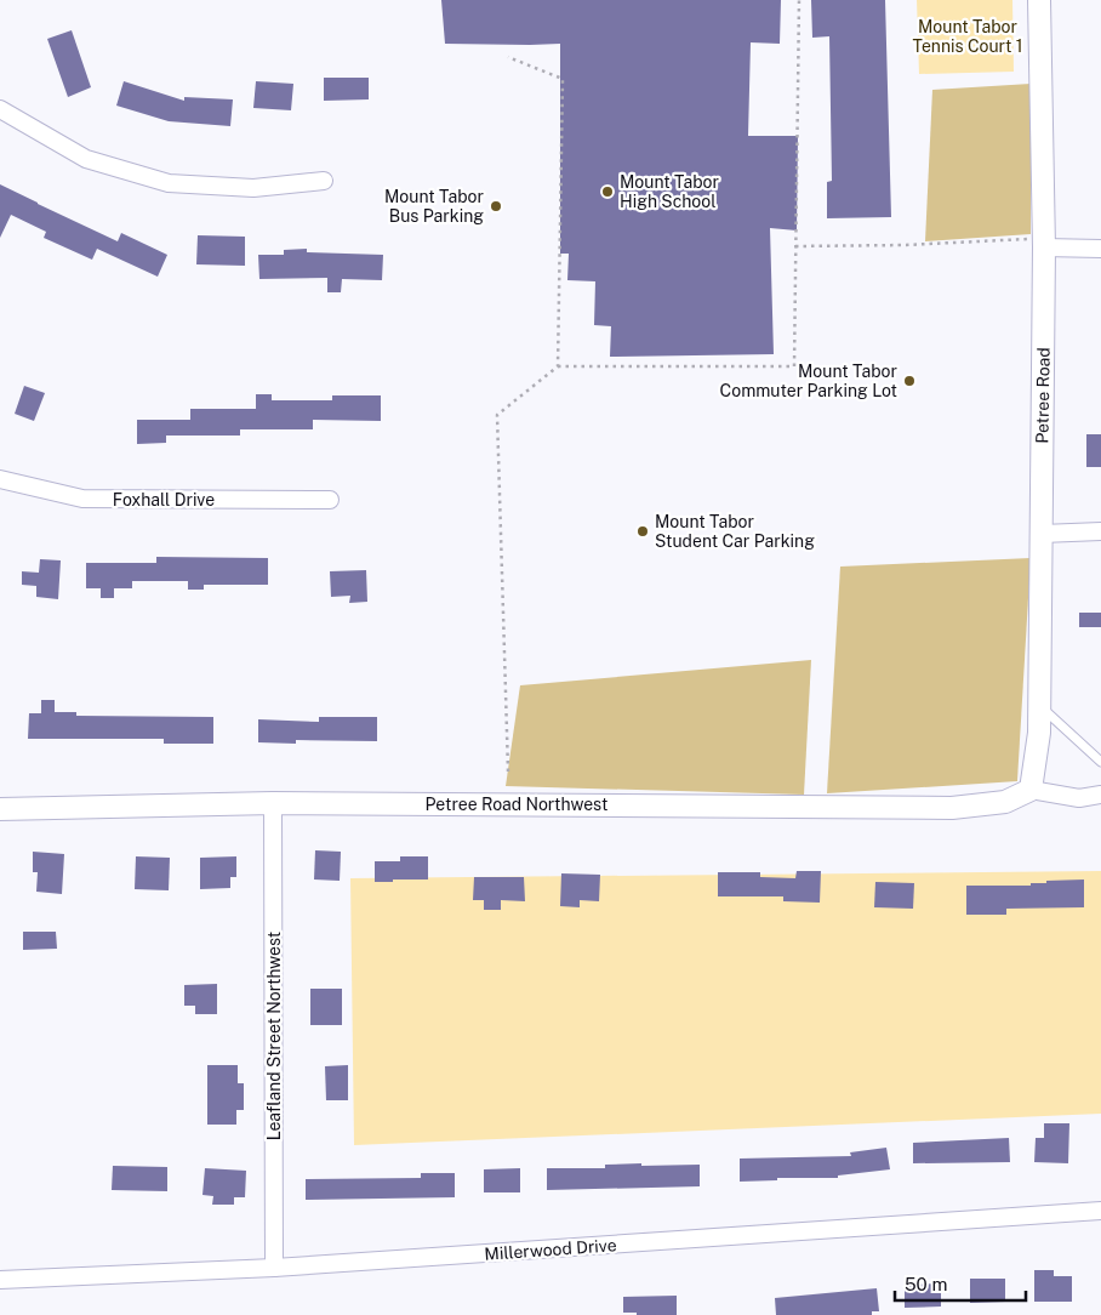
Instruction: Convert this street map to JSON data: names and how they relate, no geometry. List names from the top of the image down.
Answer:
{
  "streets": {
    "street": [
      "Petree Road",
      "Foxhall Drive",
      "Petree Road Northwest",
      "Leafland Street Northwest",
      "Millerwood Drive"
    ]
  },
  "crossings": [
    ["Petree Road", "Petree Road Northwest"],
    ["Petree Road Northwest", "Leafland Street Northwest"],
    ["Leafland Street Northwest", "Millerwood Drive"]
  ],
  "parks": ["Mount Tabor Tennis Court 1"],
  "places": [
    "Mount Tabor High School",
    "Mount Tabor Bus Parking",
    "Mount Tabor Commuter Parking Lot",
    "Mount Tabor Student Car Parking"
  ],
  "scale_bar": "50 m"
}
